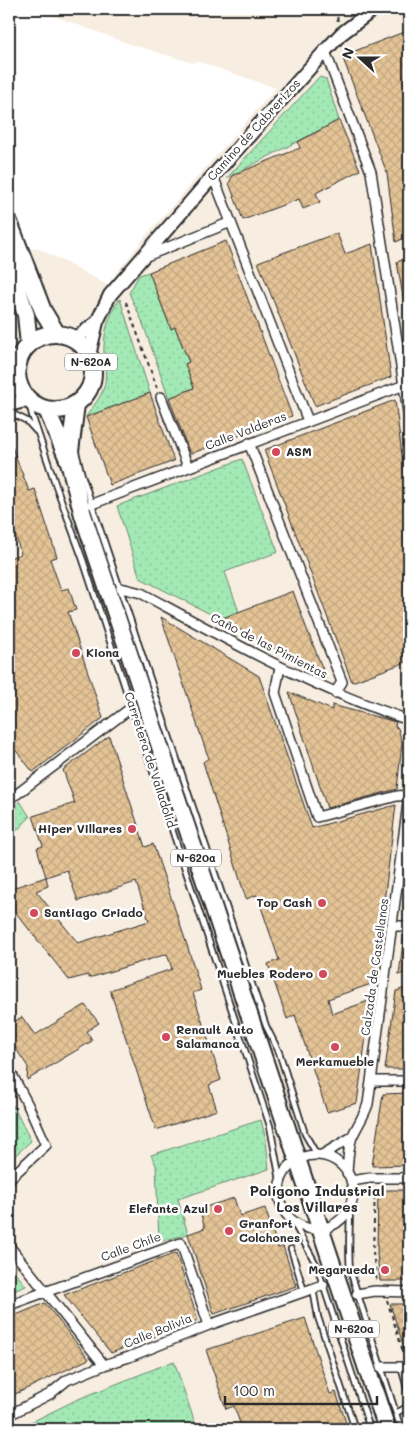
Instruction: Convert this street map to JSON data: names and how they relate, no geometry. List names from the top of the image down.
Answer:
{
  "streets": {
    "highway": ["N-620A", "Carretera de Valladolid", "N-620a"],
    "street": [
      "Camino de Cabrerizos",
      "Calle Valderas",
      "Caño de las Pimientas",
      "Calzada de Castellanos",
      "Calle Chile",
      "Calle Bolivia"
    ]
  },
  "crossings": [
    ["Camino de Cabrerizos", "N-620A"],
    ["Camino de Cabrerizos", "Carretera de Valladolid"],
    ["N-620A", "Carretera de Valladolid"],
    ["Calle Valderas", "Carretera de Valladolid"],
    ["Caño de las Pimientas", "Carretera de Valladolid"],
    ["Carretera de Valladolid", "Calzada de Castellanos"],
    ["Carretera de Valladolid", "Calle Bolivia"],
    ["Calle Chile", "Calle Bolivia"]
  ],
  "districts": ["Polígono Industrial Los Villares"],
  "places": [
    "ASM",
    "Kiona",
    "Hiper Villares",
    "Top Cash",
    "Santiago Criado",
    "Muebles Rodero",
    "Renault Auto Salamanca",
    "Merkamueble",
    "Elefante Azul",
    "Granfort Colchones",
    "Megarueda"
  ],
  "scale_bar": "100 m",
  "north": "left"
}
